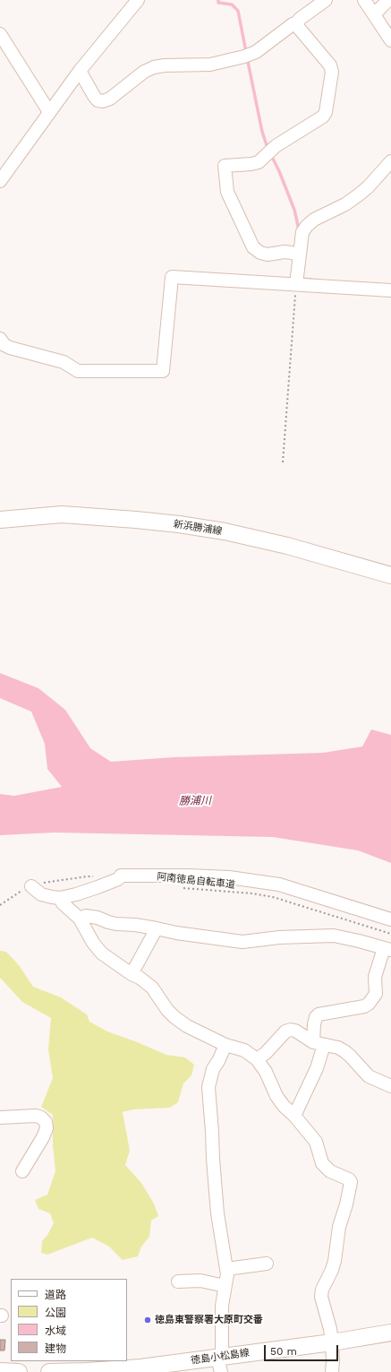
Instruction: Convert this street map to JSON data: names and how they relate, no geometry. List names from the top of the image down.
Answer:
{
  "streets": {
    "main road": ["新浜勝浦線", "徳島小松島線"],
    "path": ["阿南徳島自転車道"]
  },
  "water": ["勝浦川"],
  "places": ["徳島東警察署大原町交番"],
  "legend": [
    "道路",
    "公園",
    "水域",
    "建物"
  ],
  "scale_bar": "50 m"
}
